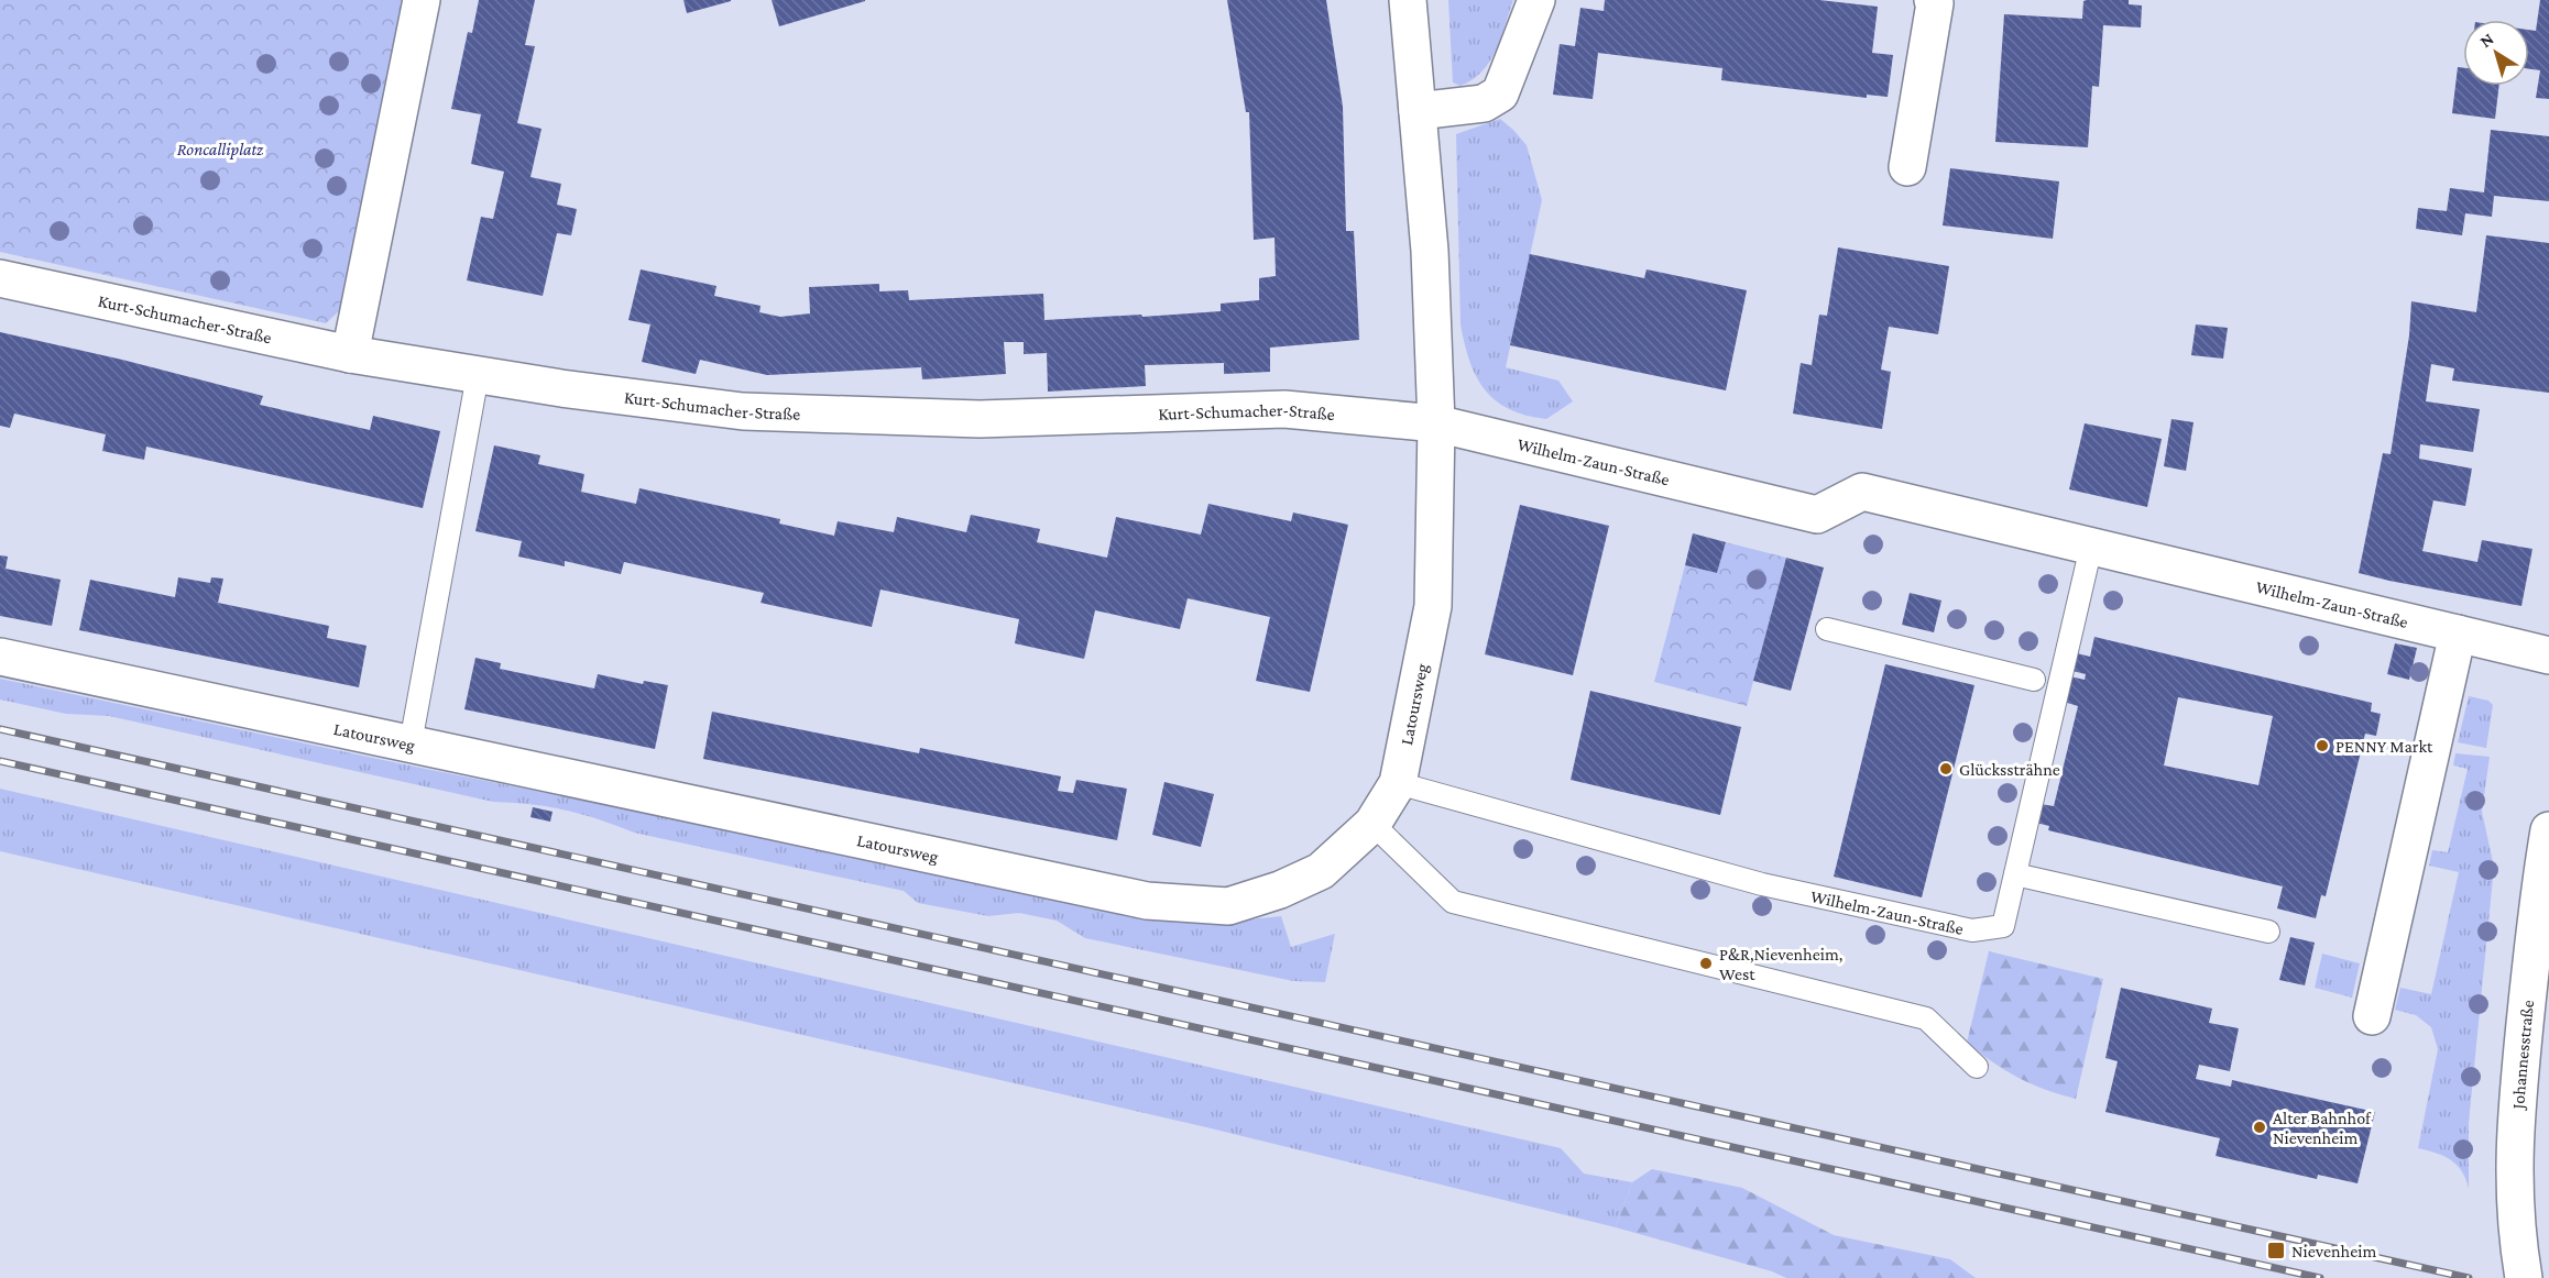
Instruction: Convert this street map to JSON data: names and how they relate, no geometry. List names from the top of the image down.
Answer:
{
  "streets": {
    "street": [
      "Kurt-Schumacher-Straße",
      "Wilhelm-Zaun-Straße",
      "Latoursweg",
      "Johannesstraße"
    ]
  },
  "crossings": [
    ["Kurt-Schumacher-Straße", "Wilhelm-Zaun-Straße"],
    ["Kurt-Schumacher-Straße", "Latoursweg"],
    ["Wilhelm-Zaun-Straße", "Latoursweg"]
  ],
  "parks": ["Roncalliplatz"],
  "places": {
    "other": [
      "PENNY Markt",
      "Glückssträhne",
      "P&R,Nievenheim, West",
      "Alter Bahnhof Nievenheim"
    ],
    "transit": ["Nievenheim"]
  },
  "north": "top left"
}
